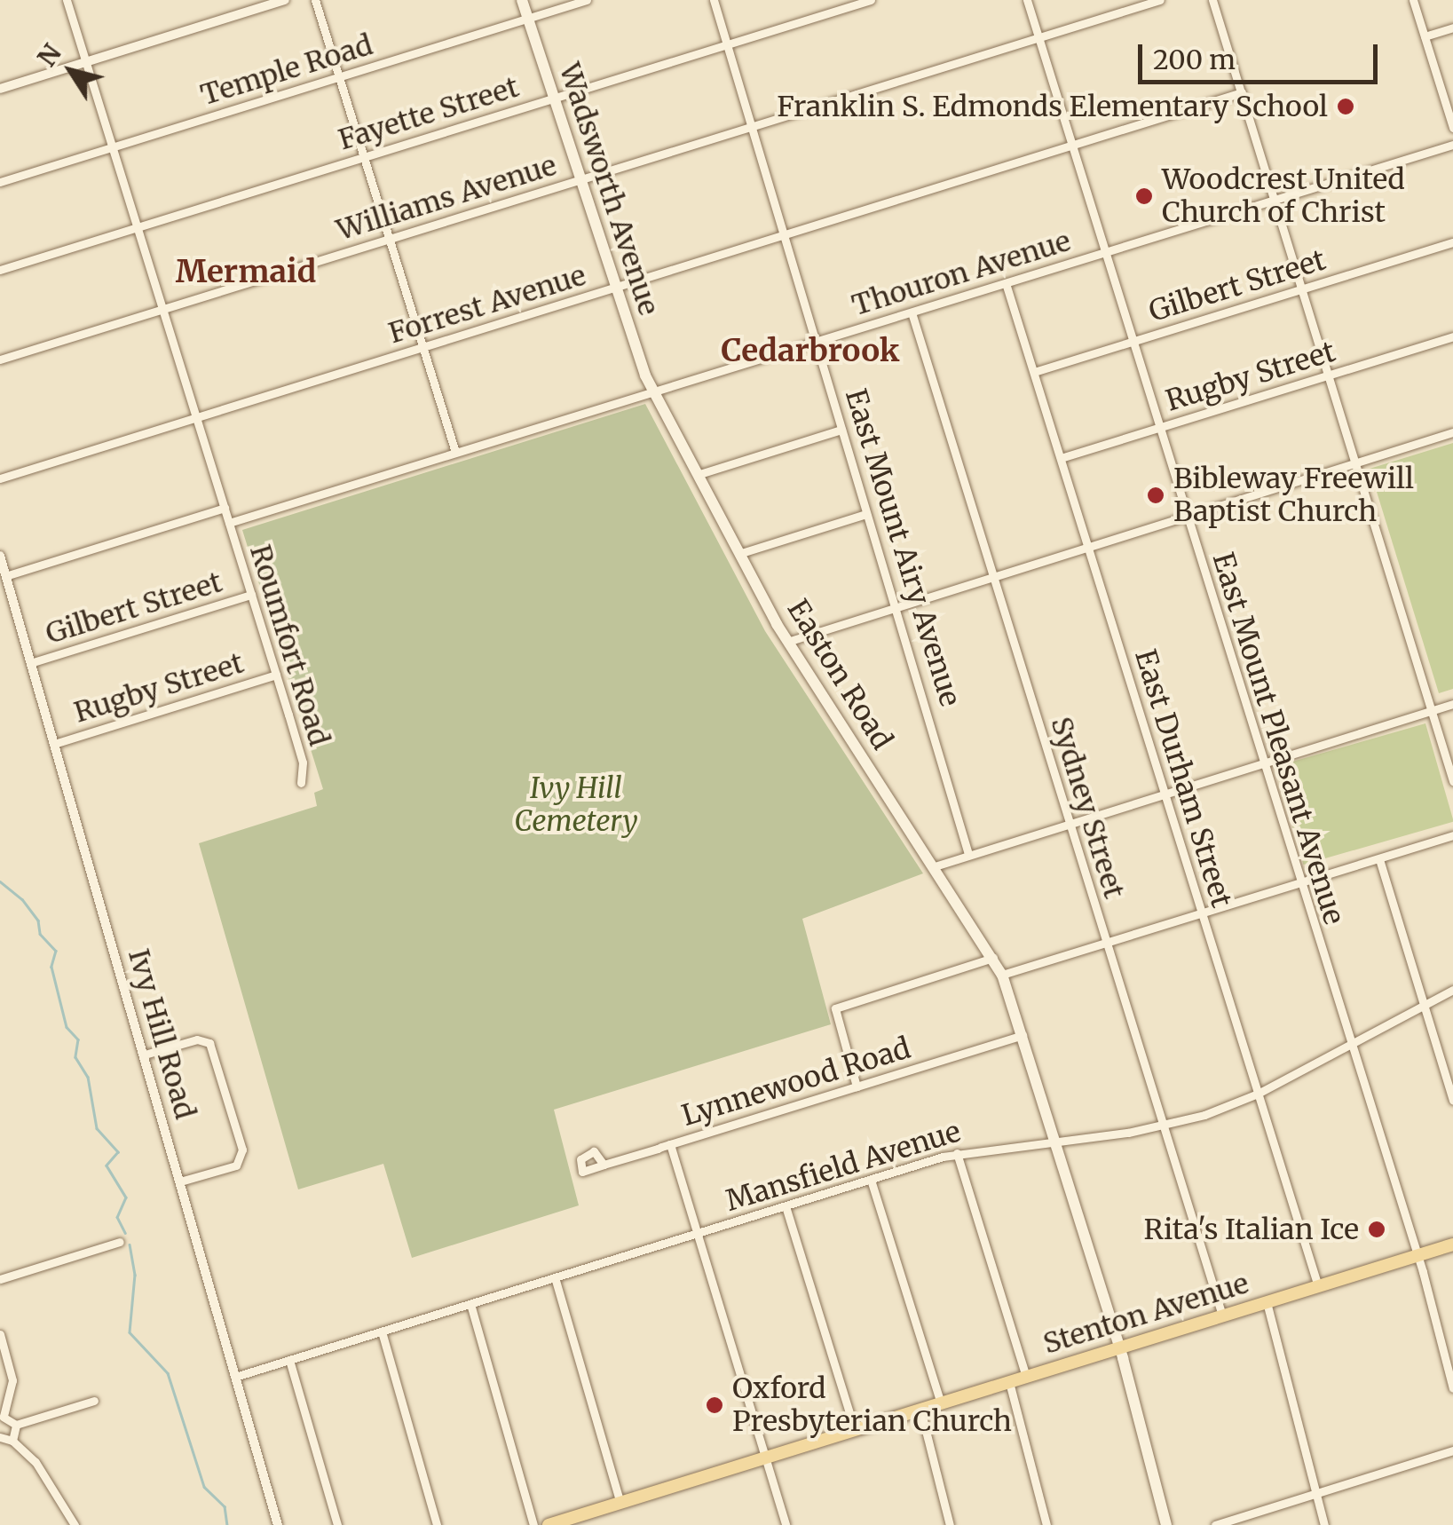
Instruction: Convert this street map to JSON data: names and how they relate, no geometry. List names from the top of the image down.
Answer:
{
  "streets": {
    "main road": ["Wadsworth Avenue", "Easton Road", "Stenton Avenue"],
    "street": [
      "Temple Road",
      "Fayette Street",
      "Williams Avenue",
      "Thouron Avenue",
      "Gilbert Street",
      "Forrest Avenue",
      "Rugby Street",
      "East Mount Airy Avenue",
      "Roumfort Road",
      "East Mount Pleasant Avenue",
      "East Durham Street",
      "Sydney Street",
      "Ivy Hill Road",
      "Lynnewood Road",
      "Mansfield Avenue"
    ]
  },
  "crossings": [
    ["Temple Road", "Wadsworth Avenue"],
    ["Fayette Street", "Wadsworth Avenue"],
    ["Fayette Street", "East Mount Airy Avenue"],
    ["Wadsworth Avenue", "Williams Avenue"],
    ["Wadsworth Avenue", "Thouron Avenue"],
    ["Wadsworth Avenue", "Forrest Avenue"],
    ["Wadsworth Avenue", "Easton Road"],
    ["Williams Avenue", "East Mount Airy Avenue"],
    ["Williams Avenue", "East Mount Pleasant Avenue"],
    ["Thouron Avenue", "East Mount Airy Avenue"],
    ["Thouron Avenue", "Roumfort Road"],
    ["Thouron Avenue", "Easton Road"],
    ["Thouron Avenue", "East Mount Pleasant Avenue"],
    ["Thouron Avenue", "East Durham Street"],
    ["Thouron Avenue", "Sydney Street"],
    ["Gilbert Street", "Roumfort Road"],
    ["Gilbert Street", "East Mount Pleasant Avenue"],
    ["Gilbert Street", "East Durham Street"],
    ["Gilbert Street", "Ivy Hill Road"],
    ["Forrest Avenue", "East Mount Airy Avenue"],
    ["Forrest Avenue", "East Mount Pleasant Avenue"],
    ["Rugby Street", "Roumfort Road"],
    ["Rugby Street", "East Mount Pleasant Avenue"],
    ["Rugby Street", "East Durham Street"],
    ["Rugby Street", "Ivy Hill Road"],
    ["East Mount Pleasant Avenue", "Mansfield Avenue"],
    ["East Mount Pleasant Avenue", "Stenton Avenue"],
    ["East Durham Street", "Mansfield Avenue"],
    ["East Durham Street", "Stenton Avenue"],
    ["Sydney Street", "Mansfield Avenue"],
    ["Sydney Street", "Stenton Avenue"],
    ["Ivy Hill Road", "Mansfield Avenue"]
  ],
  "districts": ["Mermaid", "Cedarbrook"],
  "parks": ["Ivy Hill Cemetery"],
  "places": [
    "Franklin S. Edmonds Elementary School",
    "Woodcrest United Church of Christ",
    "Bibleway Freewill Baptist Church",
    "Rita's Italian Ice",
    "Oxford Presbyterian Church"
  ],
  "scale_bar": "200 m",
  "north": "top left"
}
